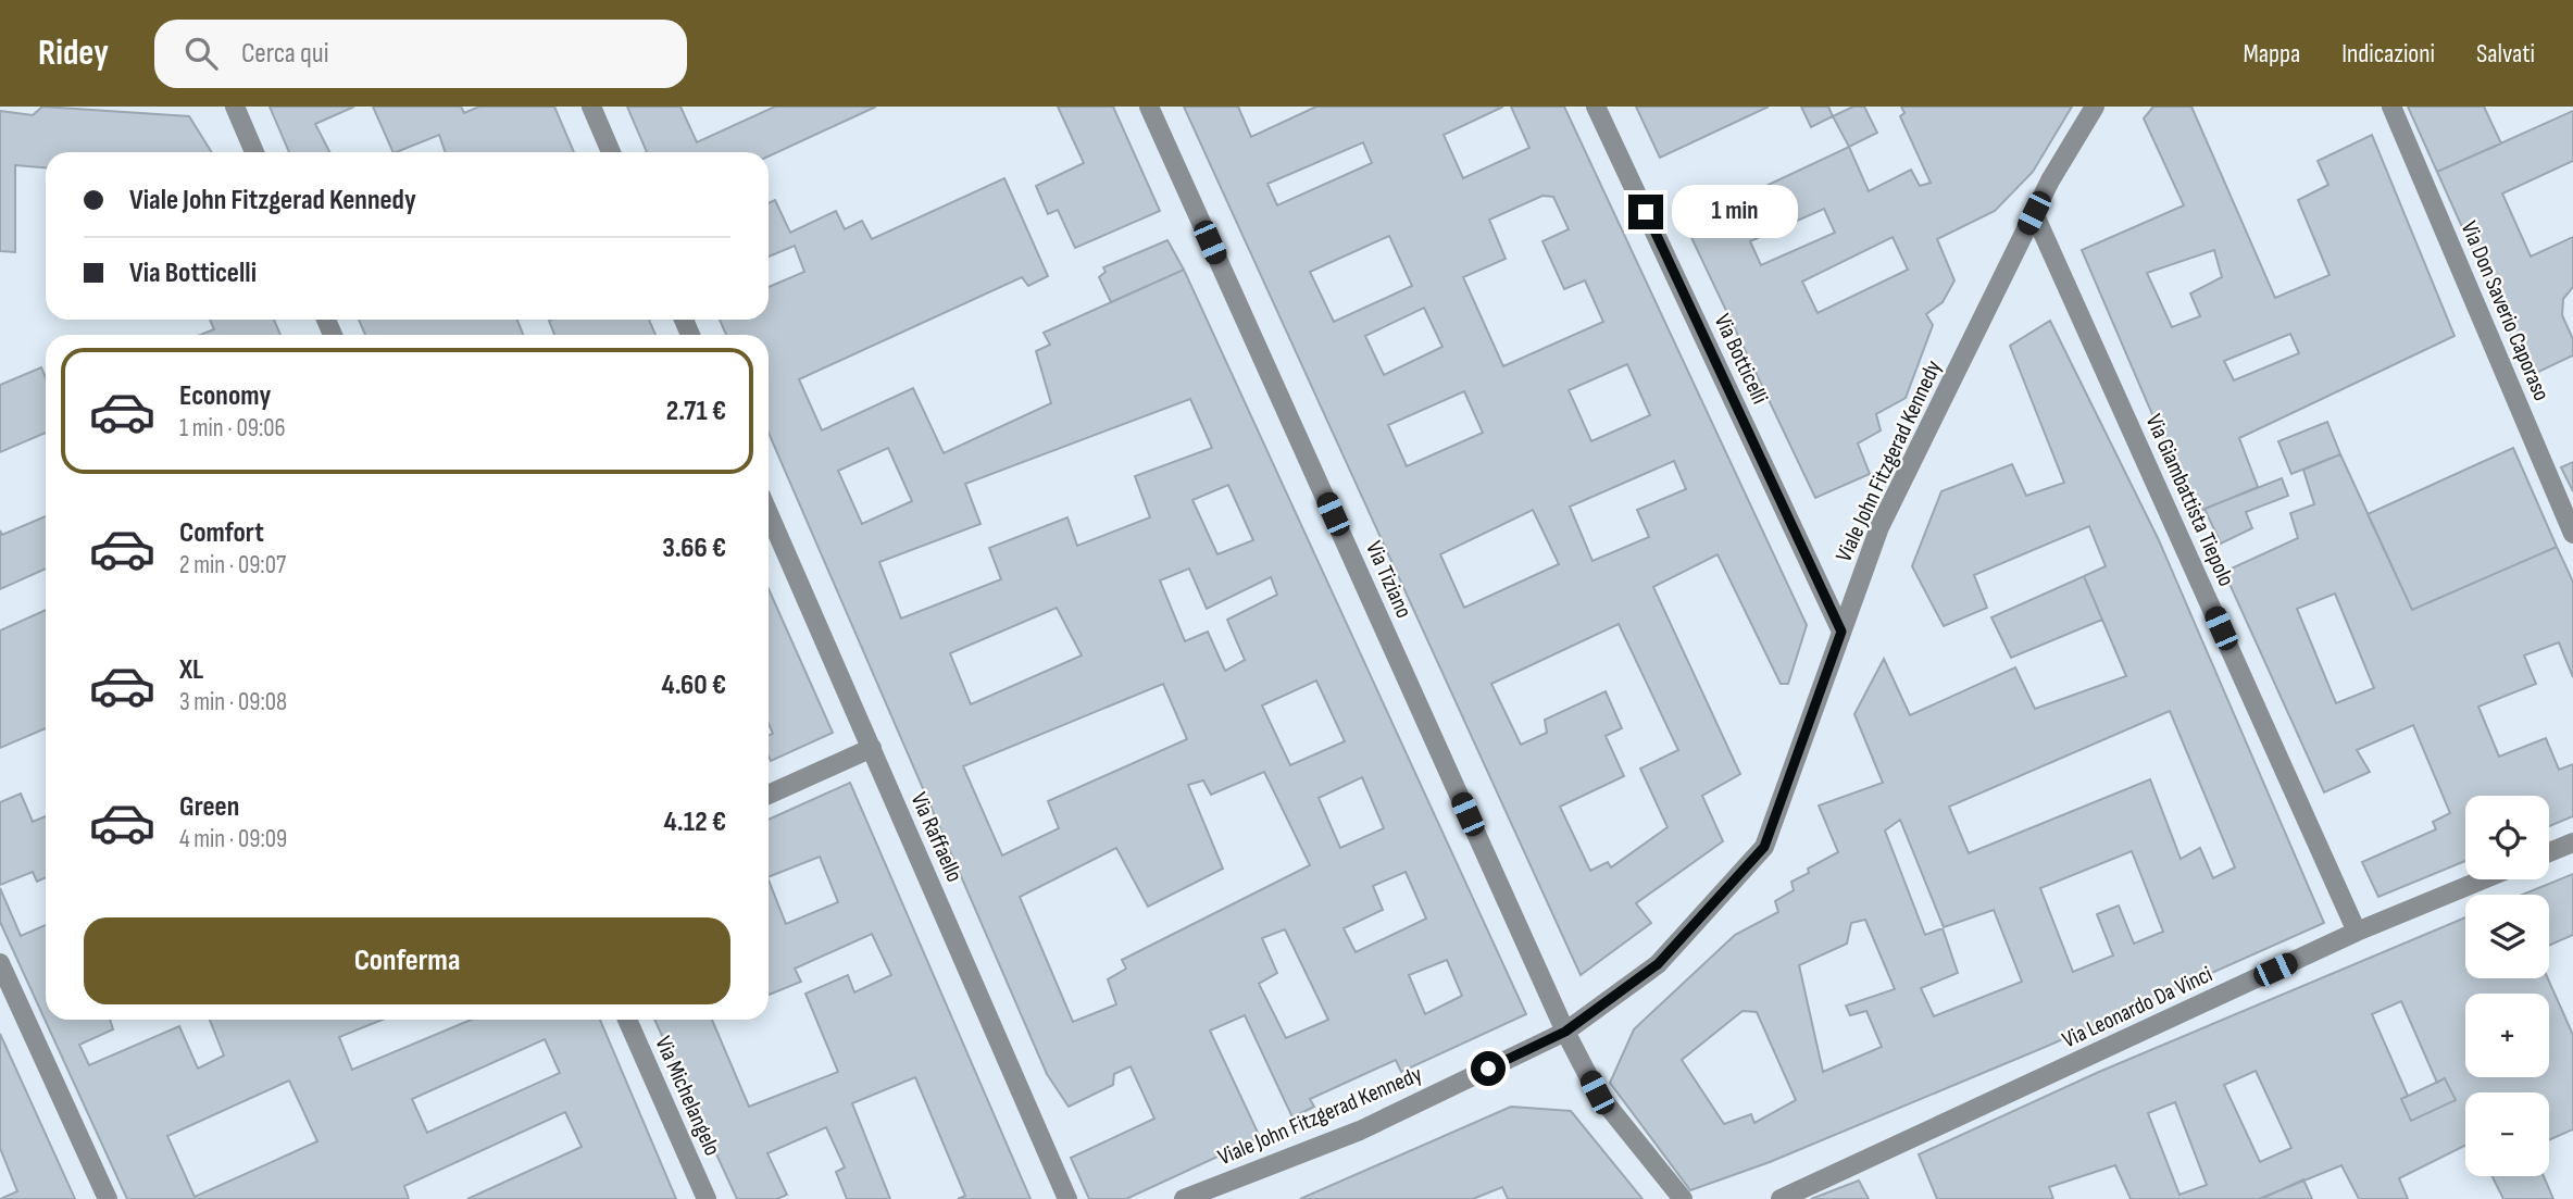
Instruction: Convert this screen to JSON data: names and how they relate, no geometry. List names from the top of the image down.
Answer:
{
  "streets": {
    "street": [
      "Via Don Saverio Caporaso",
      "Via Botticelli",
      "Viale John Fitzgerad Kennedy",
      "Via Giambattista Tiepolo",
      "Via Tiziano",
      "Via Raffaello",
      "Via Leonardo Da Vinci",
      "Via Michelangelo"
    ]
  },
  "crossings": [
    ["Via Botticelli", "Viale John Fitzgerad Kennedy"],
    ["Viale John Fitzgerad Kennedy", "Via Giambattista Tiepolo"],
    ["Viale John Fitzgerad Kennedy", "Via Tiziano"],
    ["Via Giambattista Tiepolo", "Via Leonardo Da Vinci"]
  ],
  "page": {
    "header": "Ridey",
    "search": "Cerca qui",
    "nav": ["Mappa", "Indicazioni", "Salvati"],
    "banner": ["Viale John Fitzgerad Kennedy", "Via Botticelli"],
    "bubble": "1 min",
    "list": [
      {
        "name": "Economy",
        "note": "1 min · 09:06",
        "value": "2.71 €"
      },
      {
        "name": "Comfort",
        "note": "2 min · 09:07",
        "value": "3.66 €"
      },
      {
        "name": "XL",
        "note": "3 min · 09:08",
        "value": "4.60 €"
      },
      {
        "name": "Green",
        "note": "4 min · 09:09",
        "value": "4.12 €"
      }
    ],
    "map_buttons": ["+", "−"],
    "buttons": "Conferma"
  }
}
